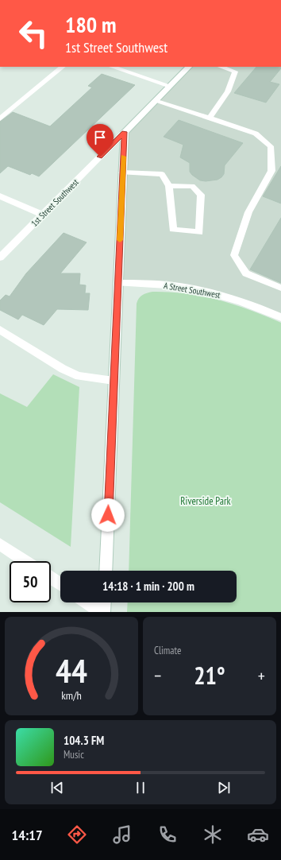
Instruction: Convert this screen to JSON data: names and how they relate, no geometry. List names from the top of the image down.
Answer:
{
  "streets": {
    "main road": ["1st Street Southwest", "A Street Southwest"]
  },
  "parks": ["Riverside Park"],
  "page": {
    "turn": ["180 m", "1st Street Southwest"],
    "limit": "50",
    "trip": "14:18 · 1 min · 200 m",
    "tile": "Climate",
    "heat": ["−", "21°", "+"],
    "song": ["104.3 FM", "Music"],
    "tabs": "14:17",
    "gauge": ["44", "km/h"]
  }
}
